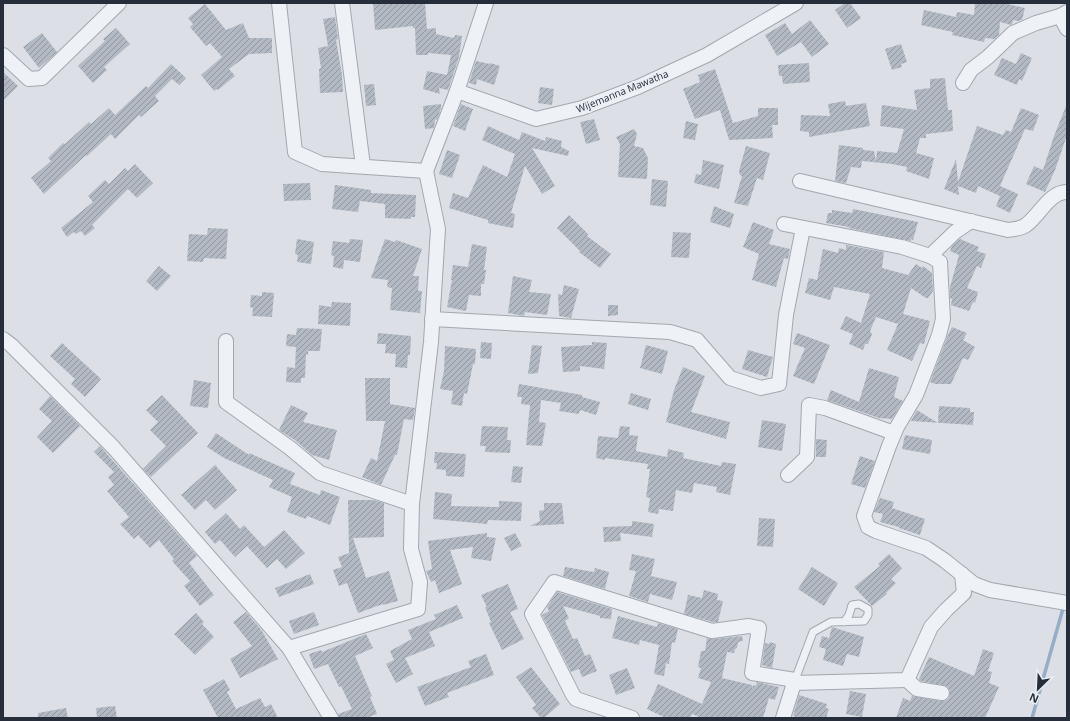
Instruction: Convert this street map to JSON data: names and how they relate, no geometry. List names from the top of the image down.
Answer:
{
  "streets": {
    "street": ["Wijemanna Mawatha"]
  },
  "north": "bottom left"
}
